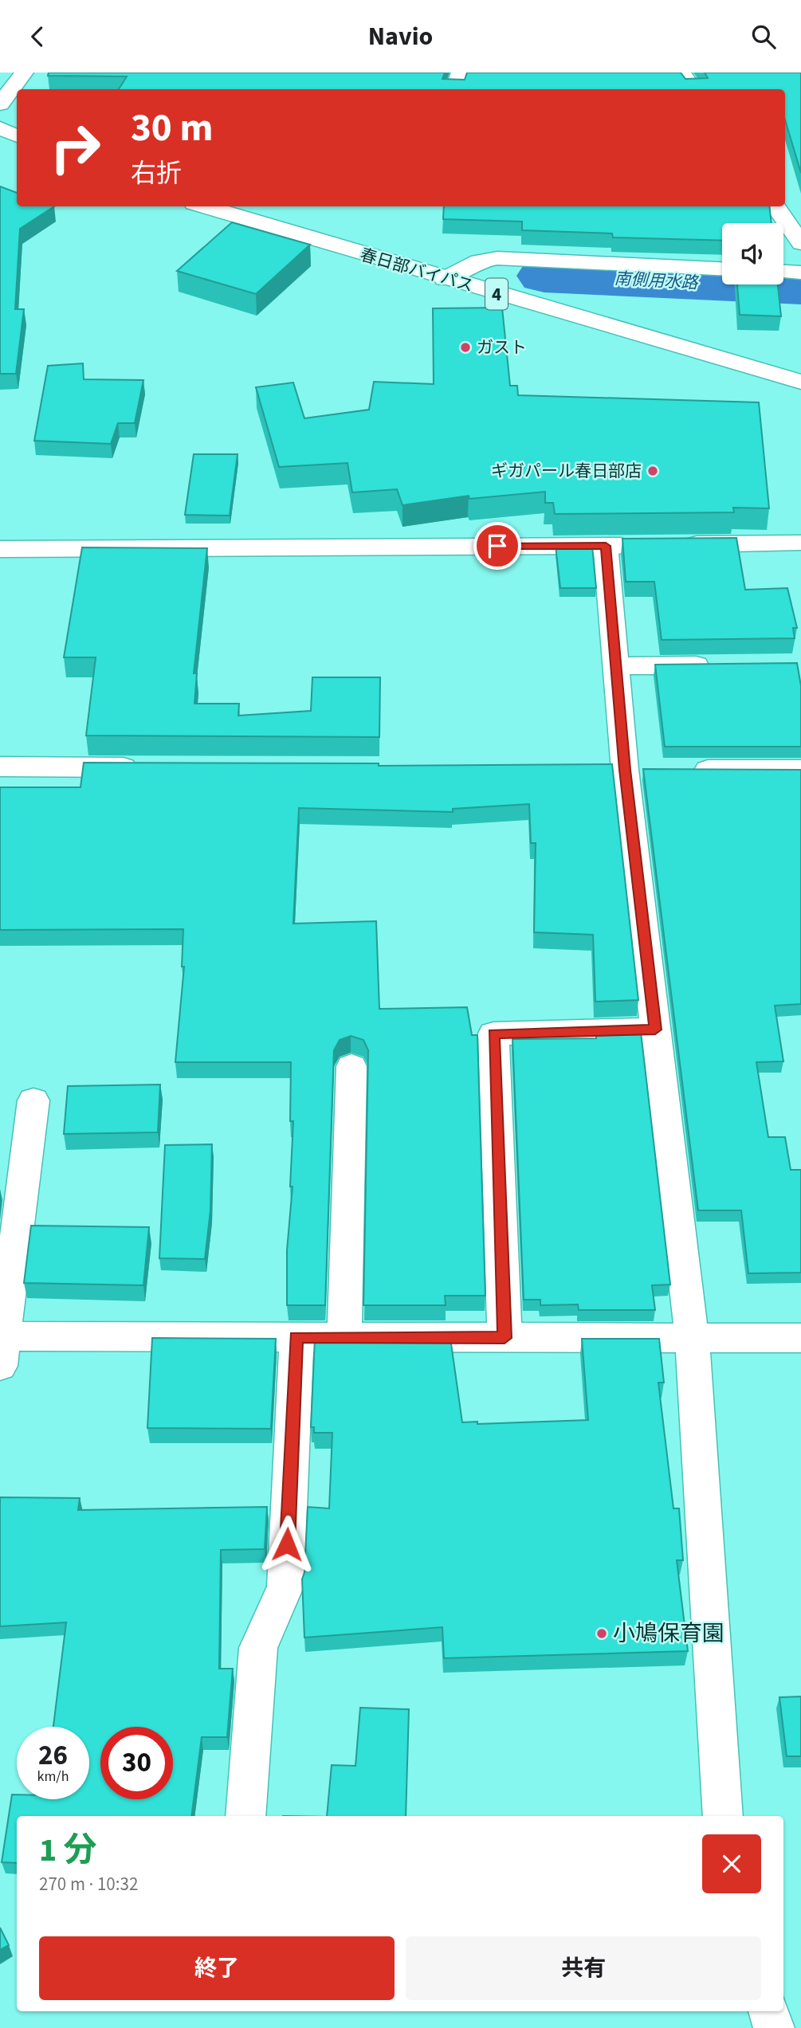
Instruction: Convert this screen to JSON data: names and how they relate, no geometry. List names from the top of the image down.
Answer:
{
  "streets": {
    "main road": ["春日部バイパス", "4"]
  },
  "water": ["南側用水路"],
  "places": ["ガスト", "ギガパール春日部店", "小鳩保育園"],
  "page": {
    "header": "Navio",
    "turn": ["30 m", "右折"],
    "speed": "26 km/h",
    "limit": "30",
    "heading": ["1 分", "270 m · 10:32"],
    "buttons": ["終了", "共有"]
  }
}
